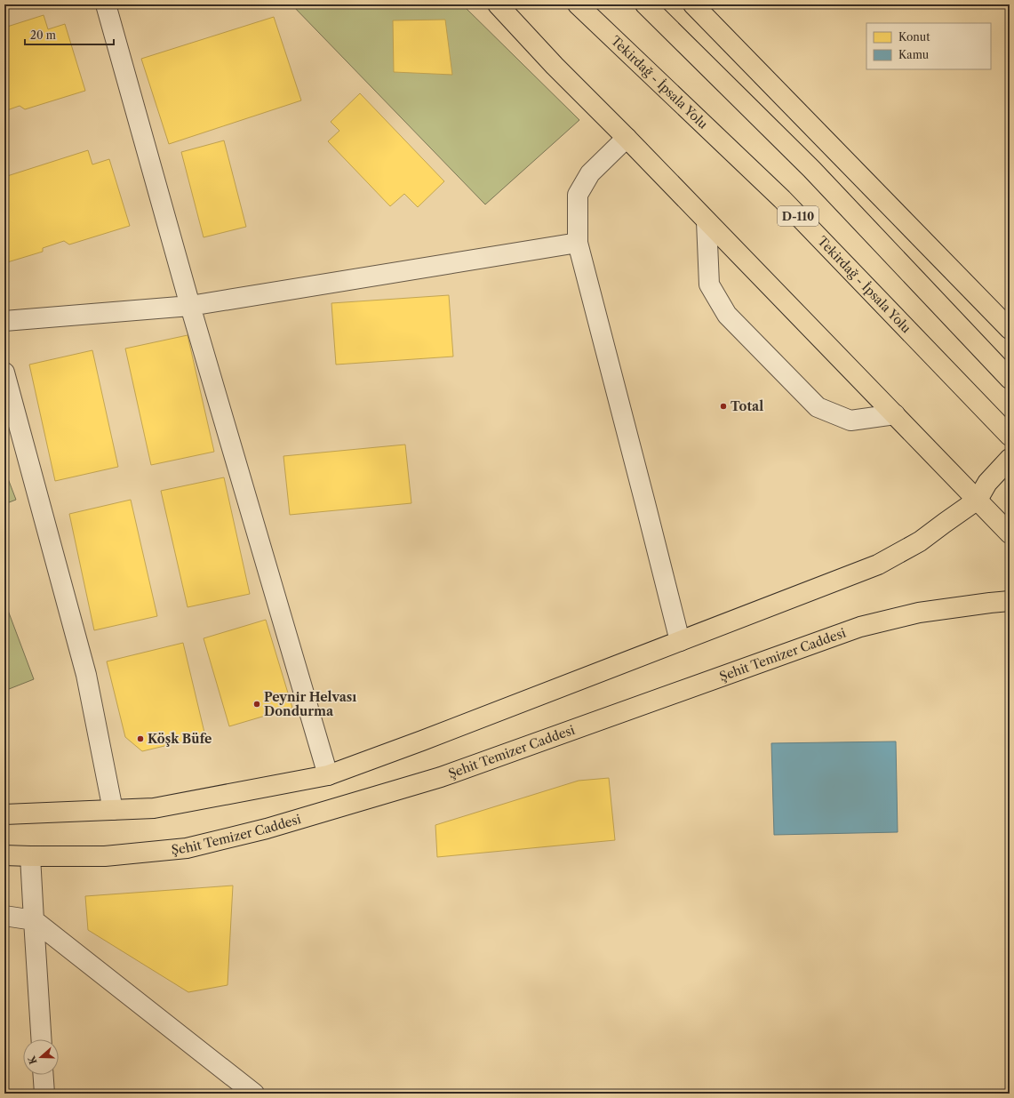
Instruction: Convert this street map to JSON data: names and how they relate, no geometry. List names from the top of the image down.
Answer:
{
  "streets": {
    "main road": ["Tekirdağ - İpsala Yolu", "D-110", "Şehit Temizer Caddesi"]
  },
  "places": ["Total", "Peynir Helvası Dondurma", "Köşk Büfe"],
  "legend": ["Konut", "Kamu"],
  "scale_bar": "20 m",
  "north": "left"
}
